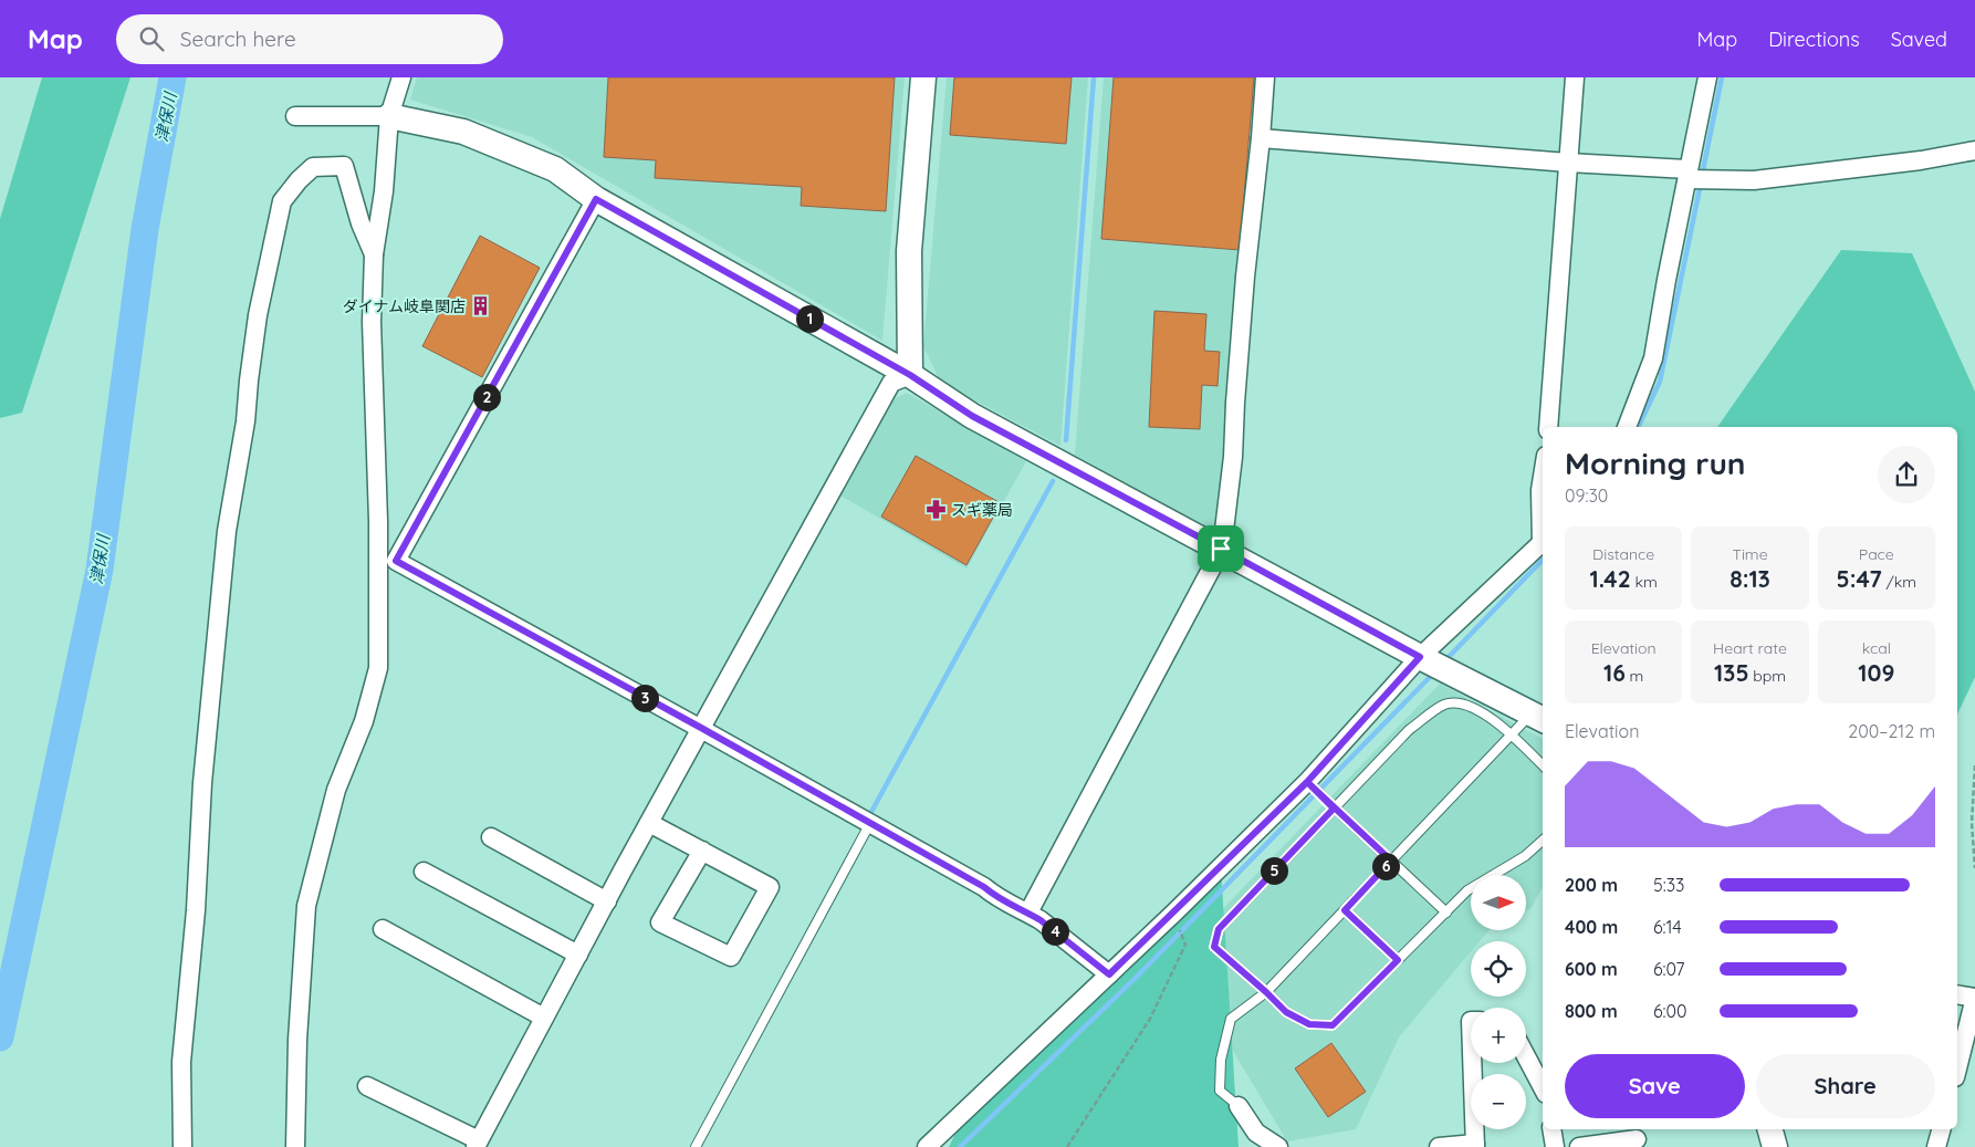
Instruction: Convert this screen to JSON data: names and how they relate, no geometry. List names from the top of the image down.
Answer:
{
  "water": ["津保川"],
  "places": {
    "building": ["ダイナム岐阜関店"],
    "pharmacy": ["スギ薬局"]
  },
  "north": "right",
  "page": {
    "header": "Map",
    "search": "Search here",
    "nav": ["Map", "Directions", "Saved"],
    "pins": [
      "1",
      "2",
      "3",
      "6",
      "5",
      "4"
    ],
    "heading": ["Morning run", "09:30"],
    "stats": [
      ["Distance", "1.42 km"],
      ["Time", "8:13"],
      ["Pace", "5:47 /km"],
      ["Elevation", "16 m"],
      ["Heart rate", "135 bpm"],
      ["kcal", "109"]
    ],
    "chart": ["Elevation", "200–212 m"],
    "list": [
      {
        "name": "200 m",
        "note": "5:33"
      },
      {
        "name": "400 m",
        "note": "6:14"
      },
      {
        "name": "600 m",
        "note": "6:07"
      },
      {
        "name": "800 m",
        "note": "6:00"
      }
    ],
    "map_buttons": ["+", "−"],
    "buttons": ["Save", "Share"]
  }
}
